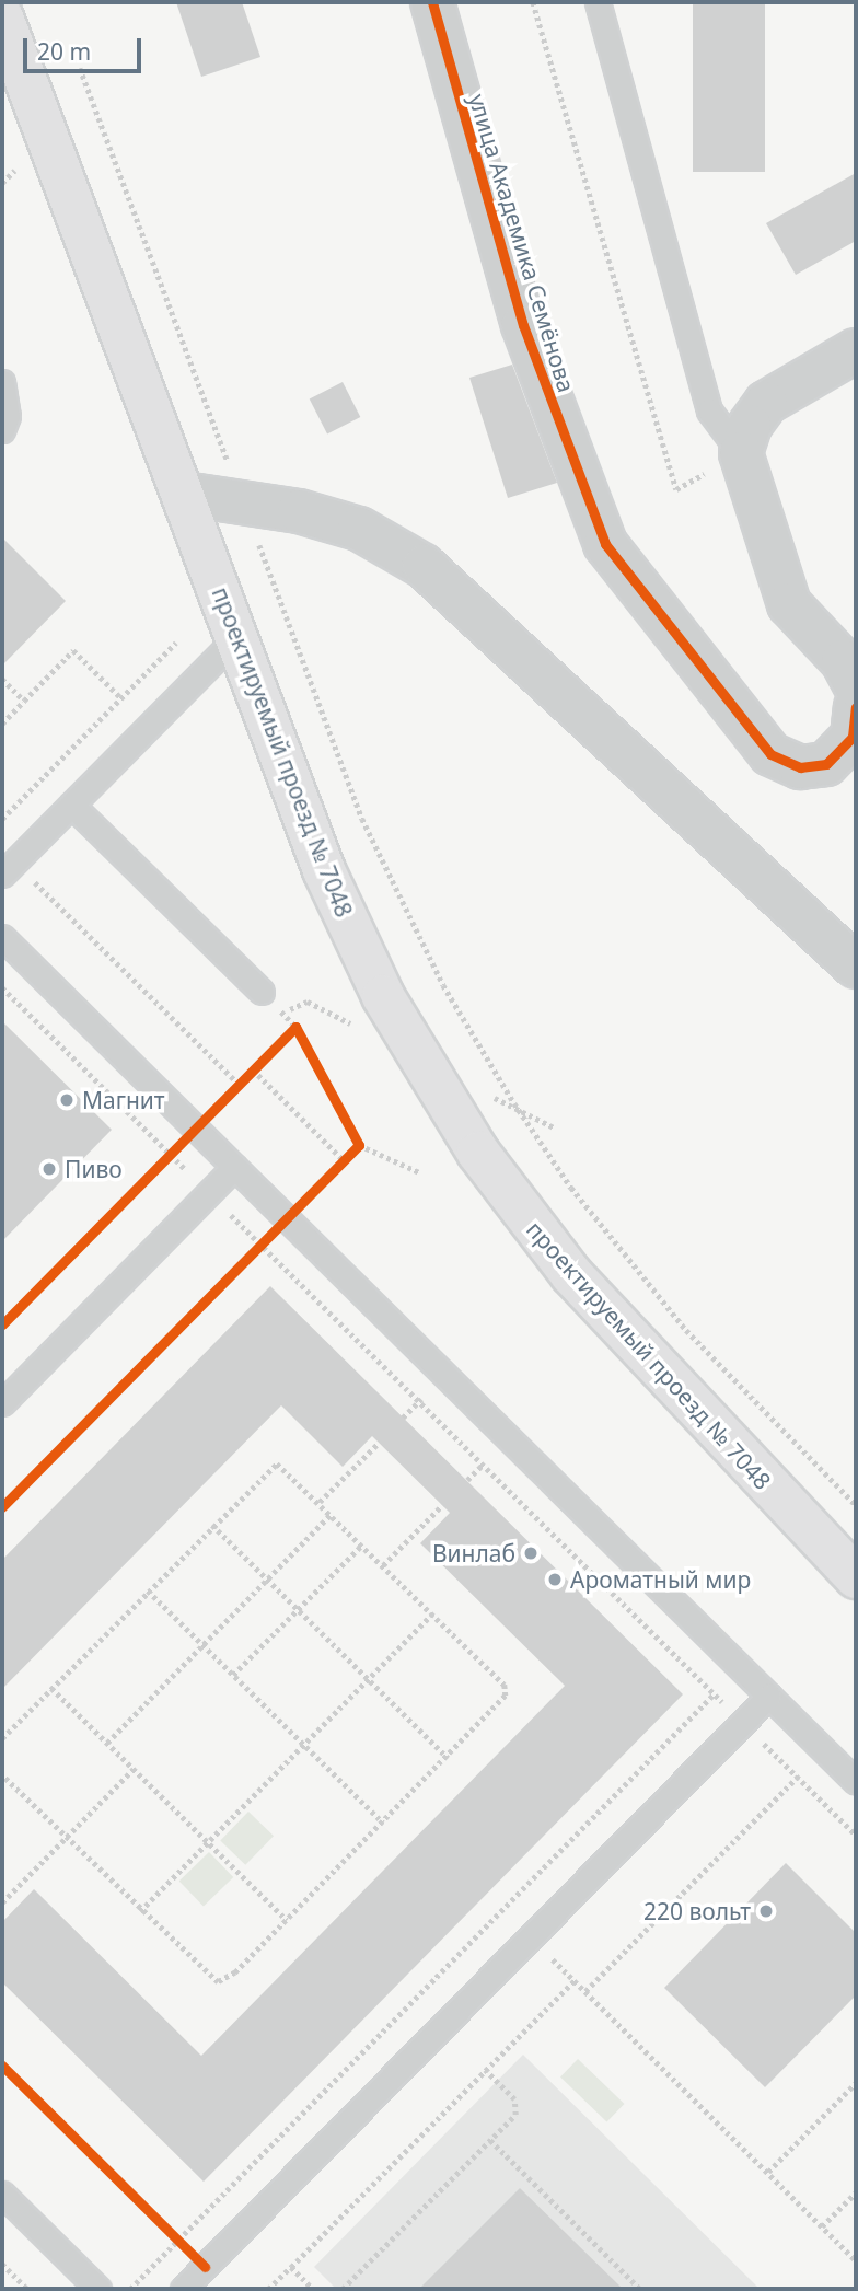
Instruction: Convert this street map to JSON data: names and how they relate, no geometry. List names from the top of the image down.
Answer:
{
  "streets": {
    "main road": ["проектируемый проезд № 7048"],
    "street": ["улица Академика Семёнова"]
  },
  "places": [
    "Магнит",
    "Пиво",
    "Винлаб",
    "Ароматный мир",
    "220 вольт"
  ],
  "scale_bar": "20 m"
}
